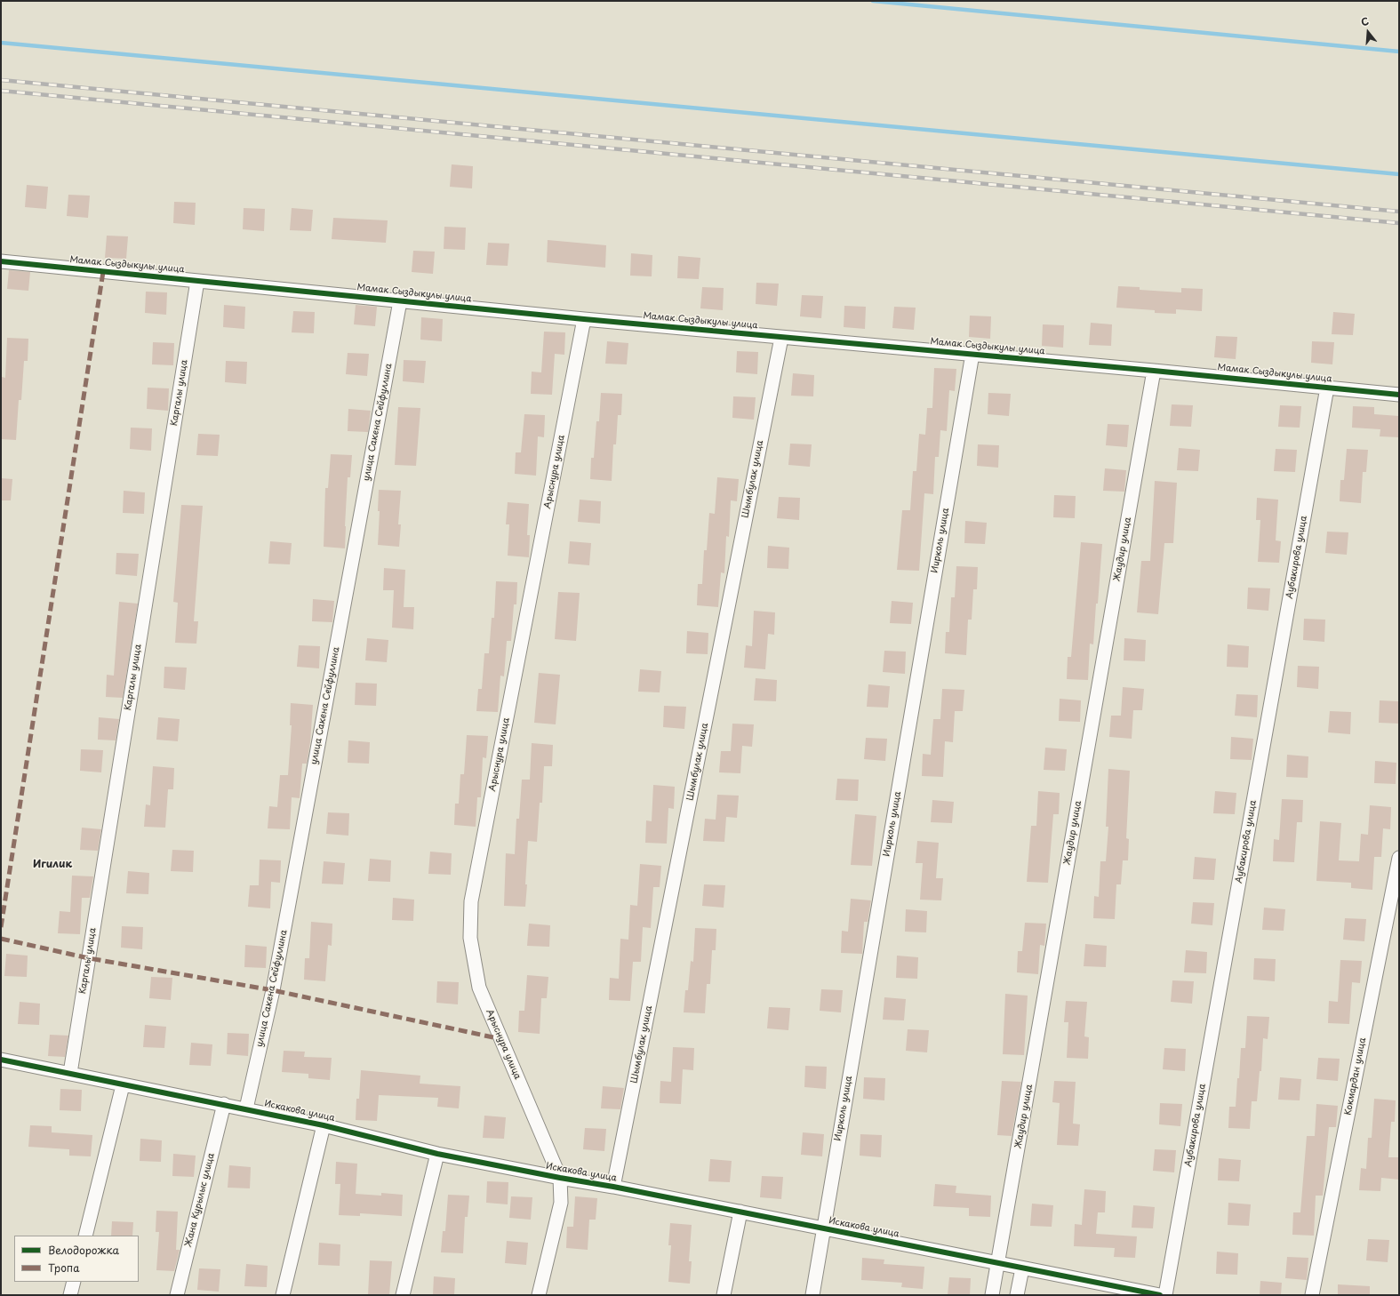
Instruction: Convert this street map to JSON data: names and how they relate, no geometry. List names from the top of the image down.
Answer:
{
  "streets": {
    "street": [
      "Мамак Сыздыкулы улица",
      "Каргалы улица",
      "улица Сакена Сейфуллина",
      "Арыснура улица",
      "Шымбулак улица",
      "Иирколь улица",
      "Жаудир улица",
      "Аубакирова улица",
      "Кокмардан улица",
      "Искакова улица",
      "Жана Курылыс улица"
    ]
  },
  "crossings": [
    ["Мамак Сыздыкулы улица", "Каргалы улица"],
    ["Мамак Сыздыкулы улица", "улица Сакена Сейфуллина"],
    ["Мамак Сыздыкулы улица", "Арыснура улица"],
    ["Мамак Сыздыкулы улица", "Шымбулак улица"],
    ["Мамак Сыздыкулы улица", "Иирколь улица"],
    ["Мамак Сыздыкулы улица", "Жаудир улица"],
    ["Мамак Сыздыкулы улица", "Аубакирова улица"],
    ["Каргалы улица", "Искакова улица"],
    ["улица Сакена Сейфуллина", "Искакова улица"],
    ["Арыснура улица", "Искакова улица"],
    ["Шымбулак улица", "Искакова улица"],
    ["Иирколь улица", "Искакова улица"],
    ["Жаудир улица", "Искакова улица"],
    ["Искакова улица", "Жана Курылыс улица"]
  ],
  "districts": ["Игилик"],
  "legend": ["Велодорожка", "Тропа"],
  "north": "top"
}
